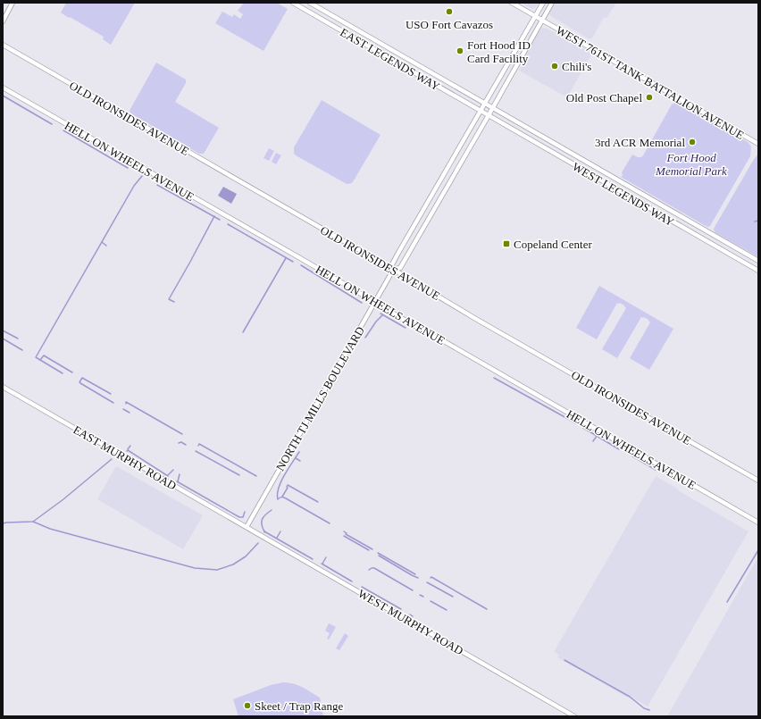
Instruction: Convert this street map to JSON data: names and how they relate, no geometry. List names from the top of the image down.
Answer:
{
  "streets": {
    "street": [
      "EAST LEGENDS WAY",
      "WEST 761ST TANK BATTALION AVENUE",
      "OLD IRONSIDES AVENUE",
      "HELL ON WHEELS AVENUE",
      "WEST LEGENDS WAY",
      "NORTH TJ MILLS BOULEVARD",
      "EAST MURPHY ROAD",
      "WEST MURPHY ROAD"
    ]
  },
  "crossings": [
    ["EAST LEGENDS WAY", "WEST LEGENDS WAY"],
    ["EAST LEGENDS WAY", "NORTH TJ MILLS BOULEVARD"],
    ["WEST 761ST TANK BATTALION AVENUE", "NORTH TJ MILLS BOULEVARD"],
    ["OLD IRONSIDES AVENUE", "NORTH TJ MILLS BOULEVARD"],
    ["HELL ON WHEELS AVENUE", "NORTH TJ MILLS BOULEVARD"],
    ["WEST LEGENDS WAY", "NORTH TJ MILLS BOULEVARD"],
    ["NORTH TJ MILLS BOULEVARD", "EAST MURPHY ROAD"],
    ["NORTH TJ MILLS BOULEVARD", "WEST MURPHY ROAD"],
    ["EAST MURPHY ROAD", "WEST MURPHY ROAD"]
  ],
  "parks": ["Fort Hood Memorial Park"],
  "places": {
    "other": [
      "USO Fort Cavazos",
      "Fort Hood ID Card Facility",
      "Chili's",
      "Old Post Chapel",
      "3rd ACR Memorial",
      "Skeet / Trap Range"
    ],
    "transit": ["Copeland Center"]
  }
}
